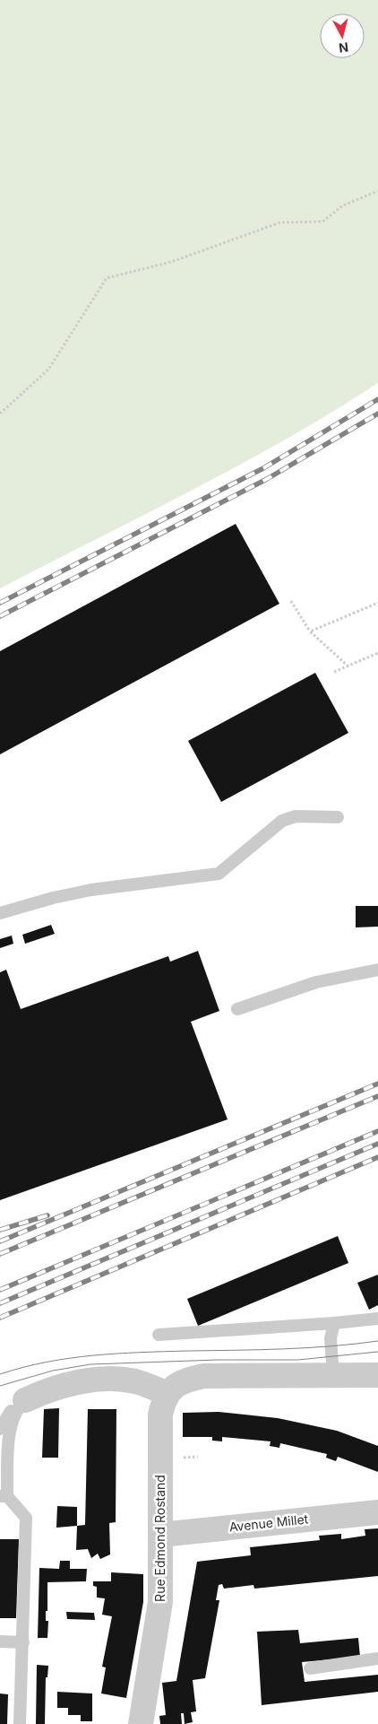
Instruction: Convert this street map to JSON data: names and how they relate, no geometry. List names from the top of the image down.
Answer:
{
  "streets": {
    "street": ["Avenue Millet", "Rue Edmond Rostand"]
  },
  "crossings": [
    ["Avenue Millet", "Rue Edmond Rostand"]
  ],
  "north": "bottom"
}
